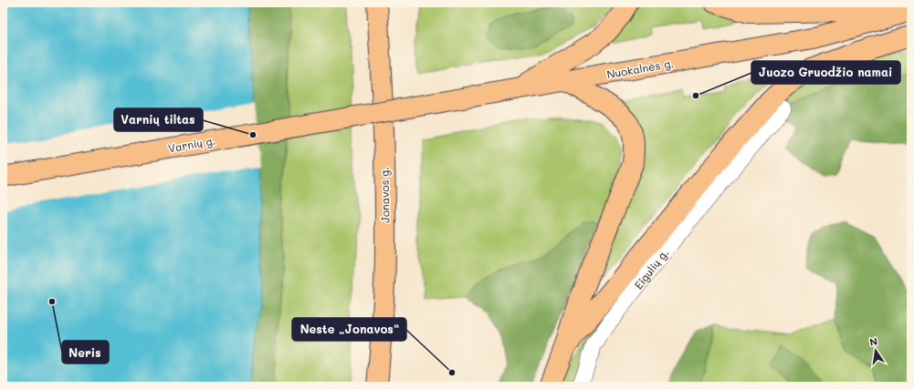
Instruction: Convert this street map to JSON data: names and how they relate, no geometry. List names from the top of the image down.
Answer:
{
  "streets": {
    "main road": ["Nuokalnės g.", "Varnių g.", "Jonavos g."],
    "street": ["Eigulių g."]
  },
  "crossings": [
    ["Nuokalnės g.", "Varnių g."]
  ],
  "places": [
    "Juozo Gruodžio namai",
    "Varnių tiltas",
    "Neris",
    "Neste „Jonavos“"
  ],
  "north": "top"
}
